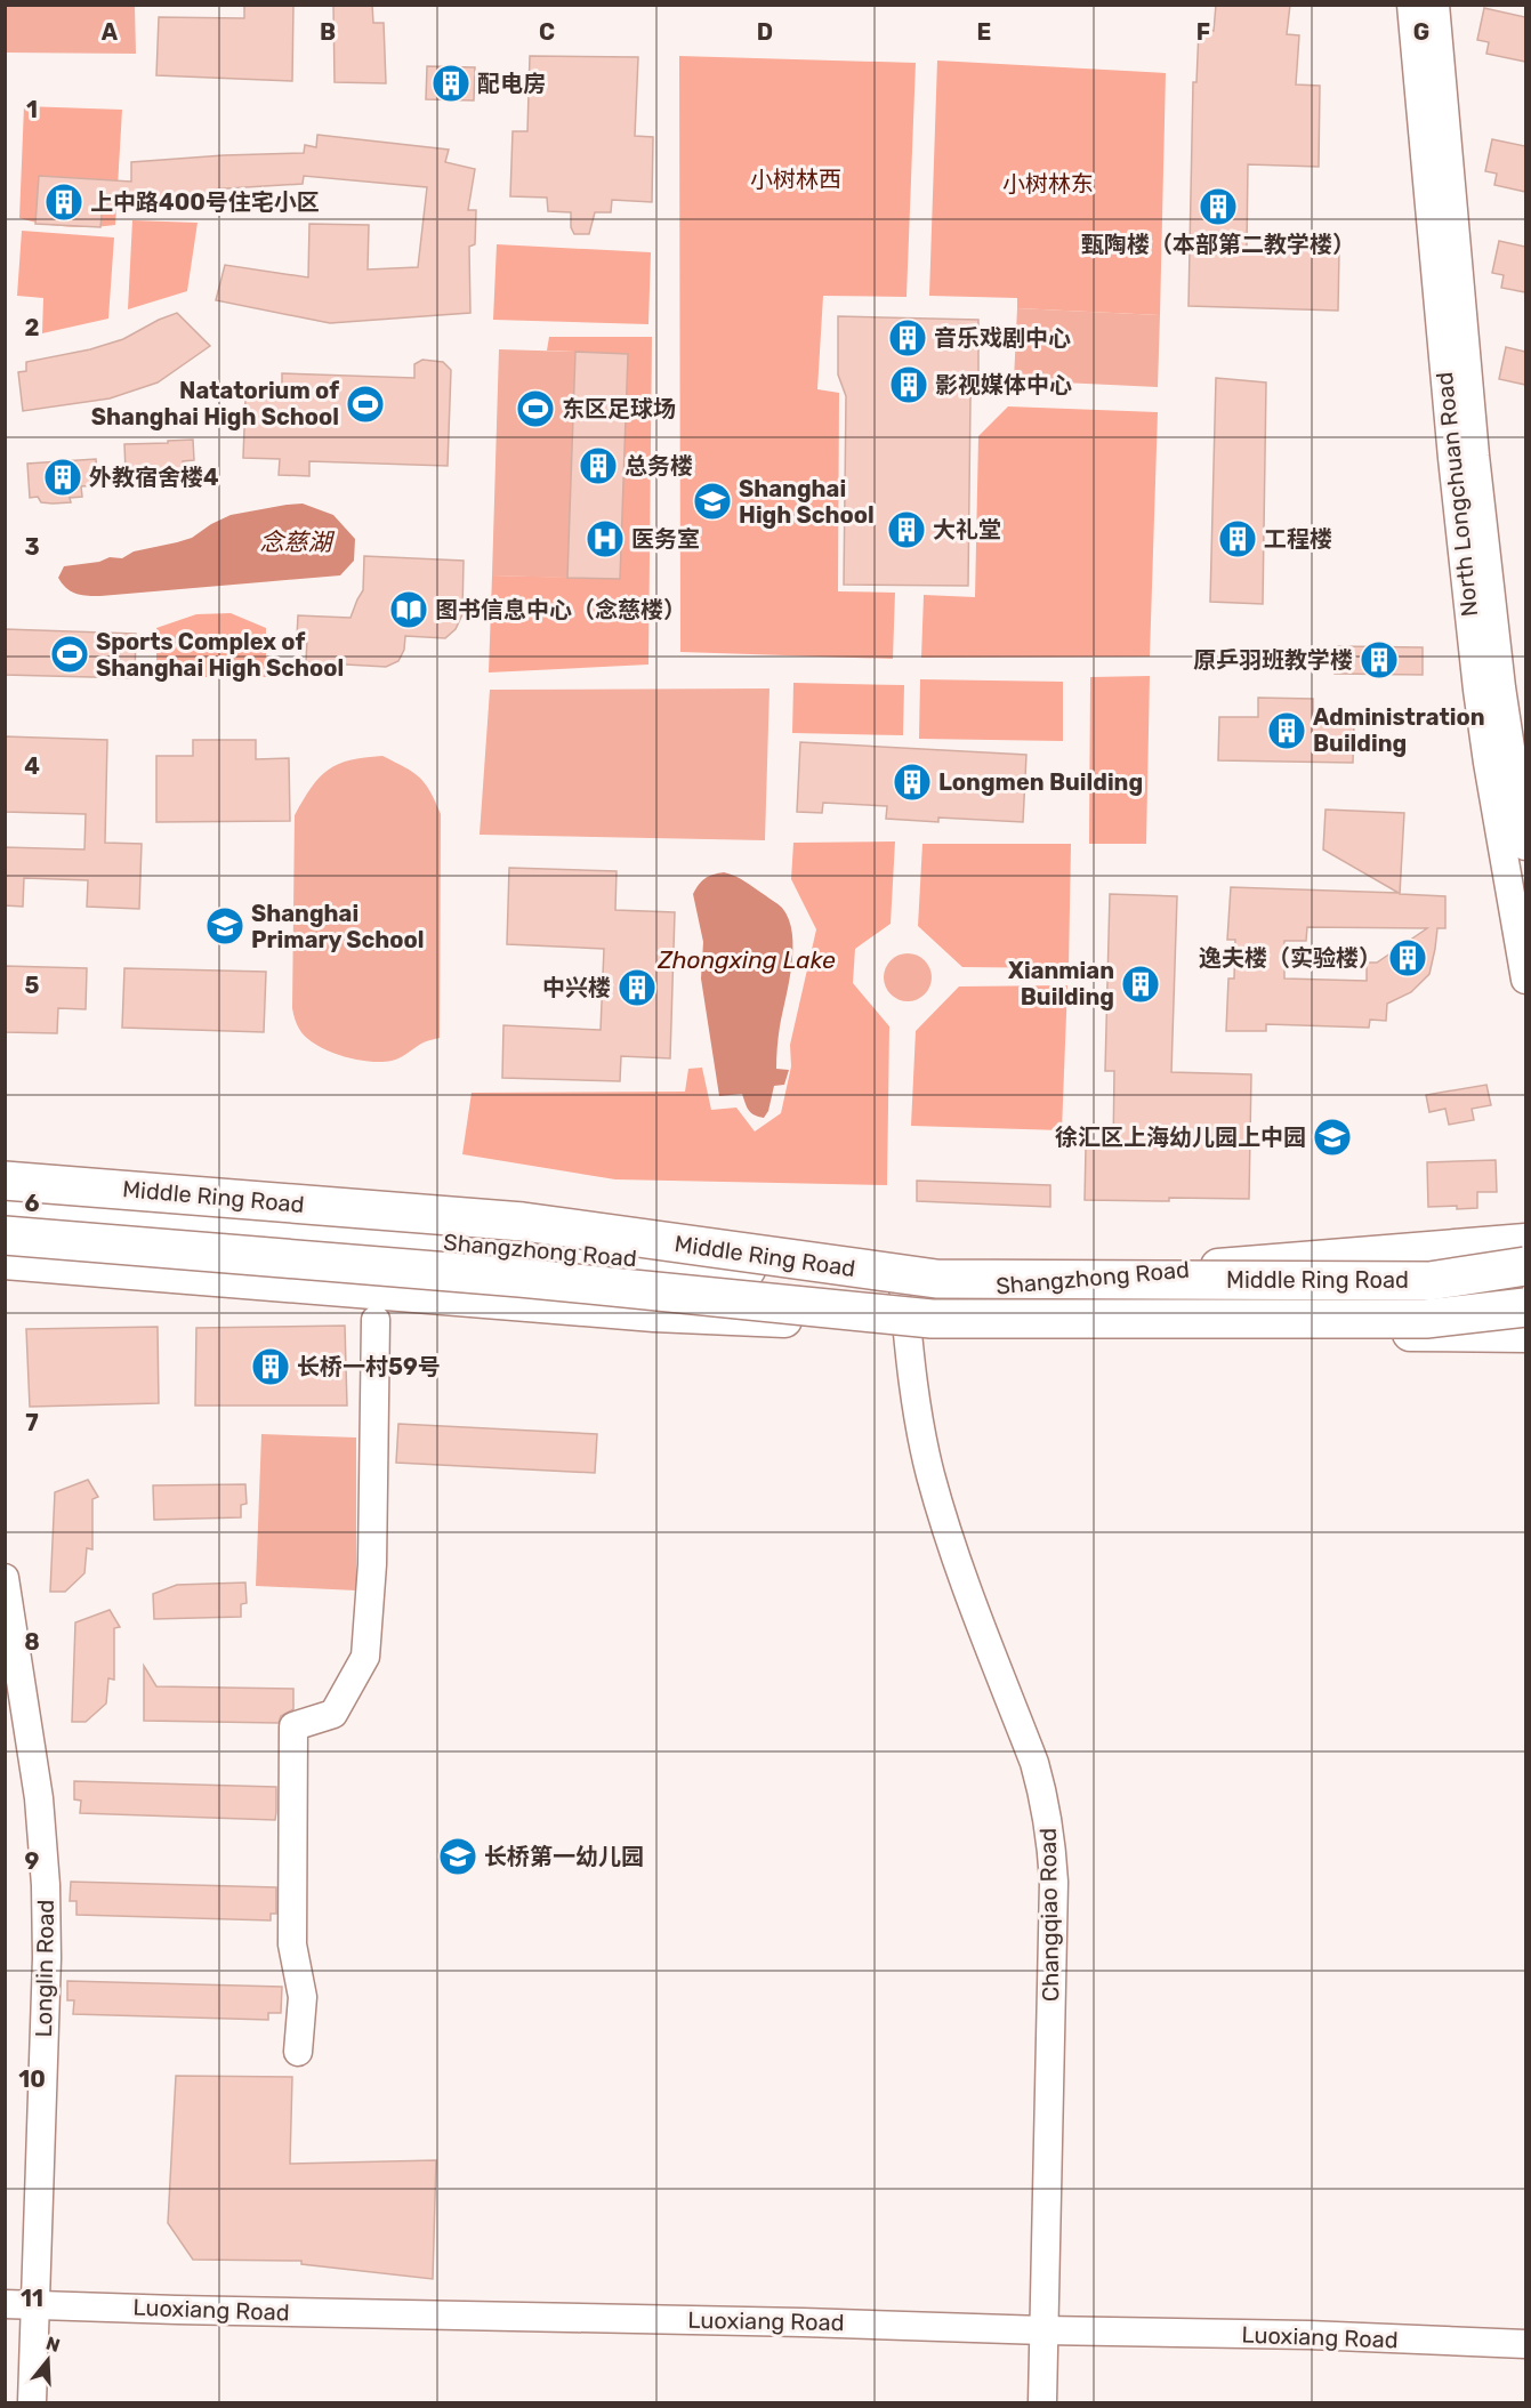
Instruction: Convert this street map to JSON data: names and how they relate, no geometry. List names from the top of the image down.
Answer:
{
  "streets": {
    "highway": ["Middle Ring Road"],
    "main road": ["Shangzhong Road"],
    "street": [
      "North Longchuan Road",
      "Changqiao Road",
      "Longlin Road",
      "Luoxiang Road"
    ]
  },
  "crossings": [
    ["Shangzhong Road", "Changqiao Road"],
    ["Changqiao Road", "Luoxiang Road"],
    ["Longlin Road", "Luoxiang Road"]
  ],
  "water": ["念慈湖", "Zhongxing Lake"],
  "parks": ["小树林西", "小树林东"],
  "places": {
    "building": [
      "配电房",
      "上中路400号住宅小区",
      "甄陶楼（本部第二教学楼）",
      "音乐戏剧中心",
      "影视媒体中心",
      "总务楼",
      "外教宿舍楼4",
      "大礼堂",
      "工程楼",
      "原乒羽班教学楼",
      "Administration Building",
      "Longmen Building",
      "逸夫楼（实验楼）",
      "Xianmian Building",
      "中兴楼",
      "长桥一村59号"
    ],
    "sports": ["Natatorium of Shanghai High School", "东区足球场", "Sports Complex of Shanghai High School"],
    "school or university": [
      "Shanghai High School",
      "Shanghai Primary School",
      "徐汇区上海幼儿园上中园",
      "长桥第一幼儿园"
    ],
    "hospital": ["医务室"],
    "library": ["图书信息中心（念慈楼）"]
  },
  "north": "top",
  "grid": {
    "columns": [
      "A",
      "B",
      "C",
      "D",
      "E",
      "F",
      "G"
    ],
    "rows": [
      "1",
      "2",
      "3",
      "4",
      "5",
      "6",
      "7",
      "8",
      "9",
      "10",
      "11"
    ]
  }
}
